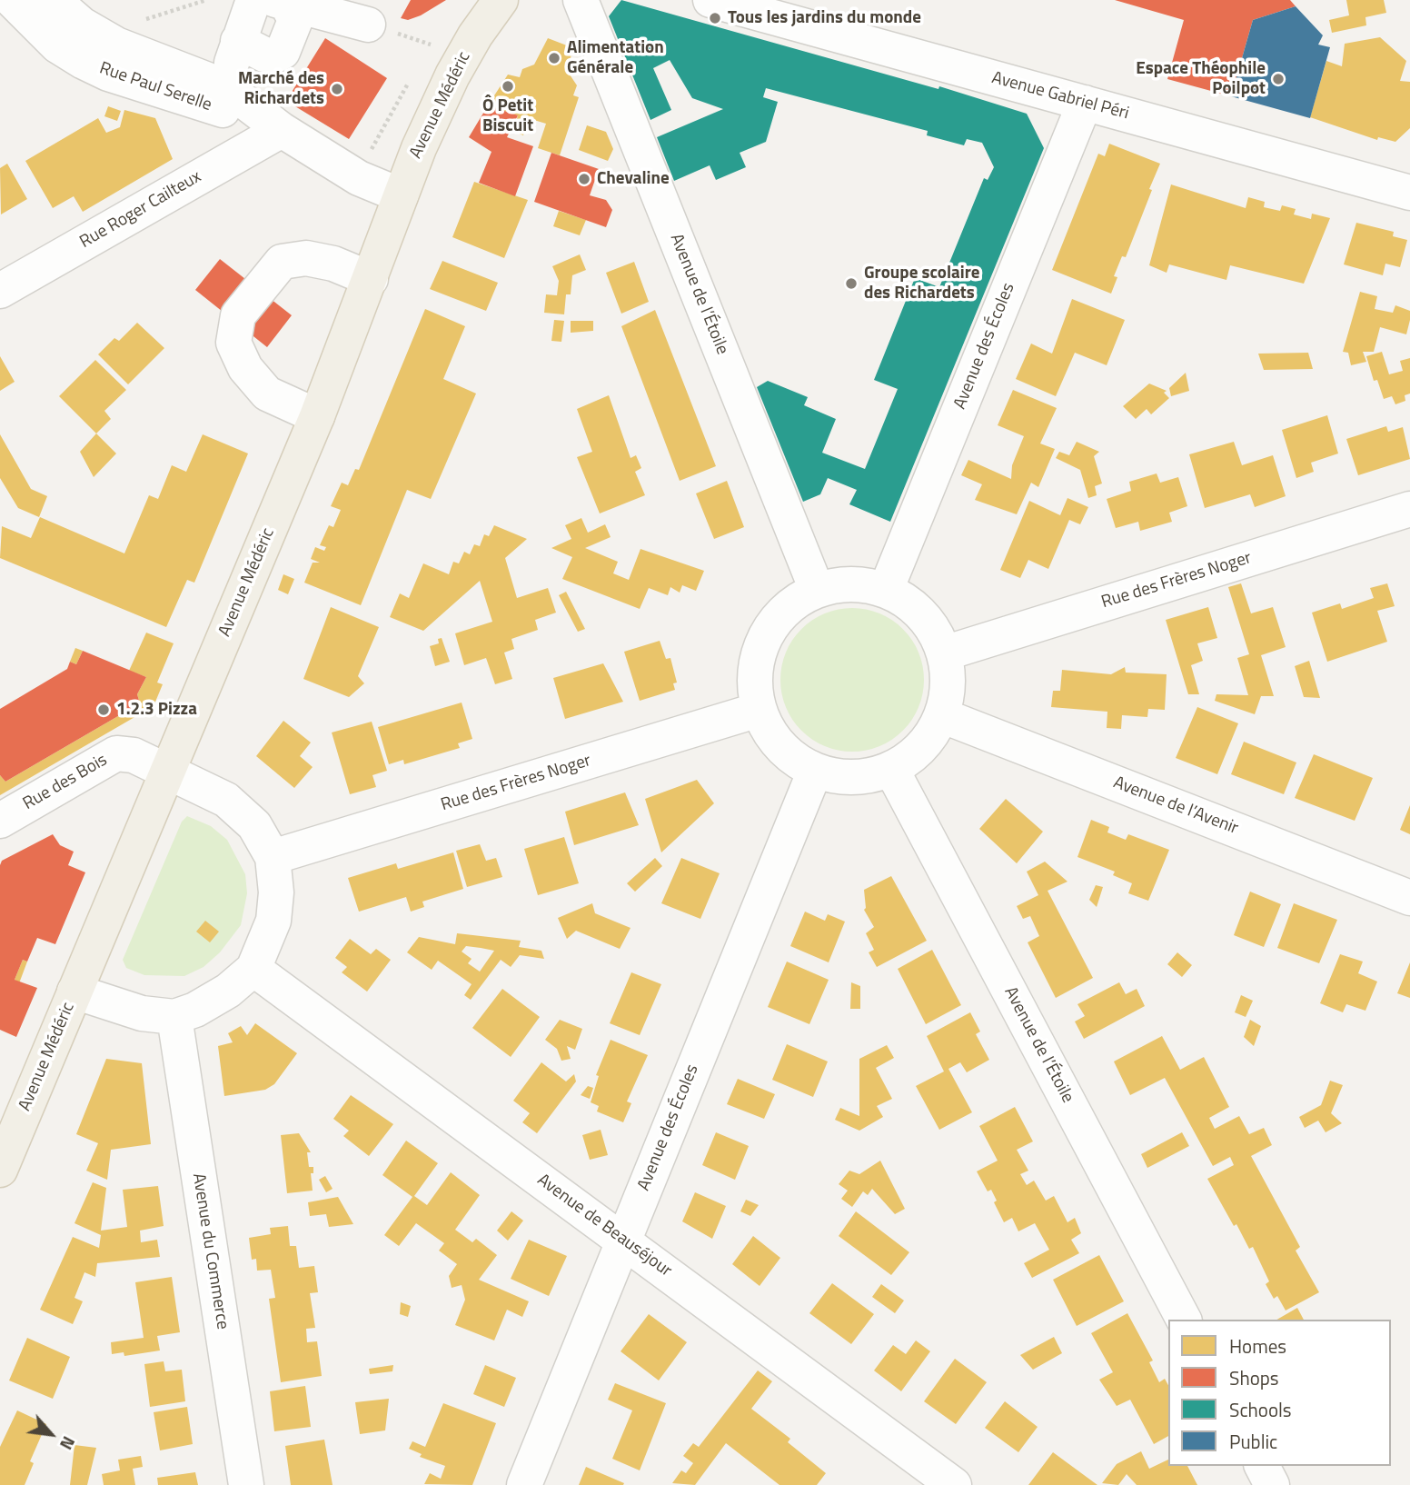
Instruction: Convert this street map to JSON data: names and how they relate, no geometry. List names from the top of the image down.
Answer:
{
  "streets": {
    "main road": ["Avenue Médéric"],
    "street": [
      "Rue Paul Serelle",
      "Avenue Gabriel Péri",
      "Rue Roger Cailteux",
      "Avenue de l’Étoile",
      "Avenue des Écoles",
      "Rue des Frères Noger",
      "Rue des Bois",
      "Avenue de l’Avenir",
      "Avenue de Beauséjour",
      "Avenue du Commerce"
    ]
  },
  "crossings": [
    ["Rue Paul Serelle", "Avenue Médéric"],
    ["Rue Paul Serelle", "Rue Roger Cailteux"],
    ["Avenue Gabriel Péri", "Avenue des Écoles"],
    ["Avenue Médéric", "Rue des Bois"],
    ["Avenue de l’Étoile", "Avenue des Écoles"],
    ["Avenue de l’Étoile", "Rue des Frères Noger"],
    ["Avenue de l’Étoile", "Avenue de l’Avenir"],
    ["Avenue des Écoles", "Rue des Frères Noger"],
    ["Avenue des Écoles", "Avenue de l’Avenir"],
    ["Avenue des Écoles", "Avenue de Beauséjour"],
    ["Rue des Frères Noger", "Rue des Bois"],
    ["Rue des Frères Noger", "Avenue de l’Avenir"]
  ],
  "places": [
    "Tous les jardins du monde",
    "Alimentation Générale",
    "Espace Théophile Poilpot",
    "Ô Petit Biscuit",
    "Marché des Richardets",
    "Chevaline",
    "Groupe scolaire des Richardets",
    "1.2.3 Pizza"
  ],
  "legend": [
    "Homes",
    "Shops",
    "Schools",
    "Public"
  ],
  "north": "bottom right"
}
